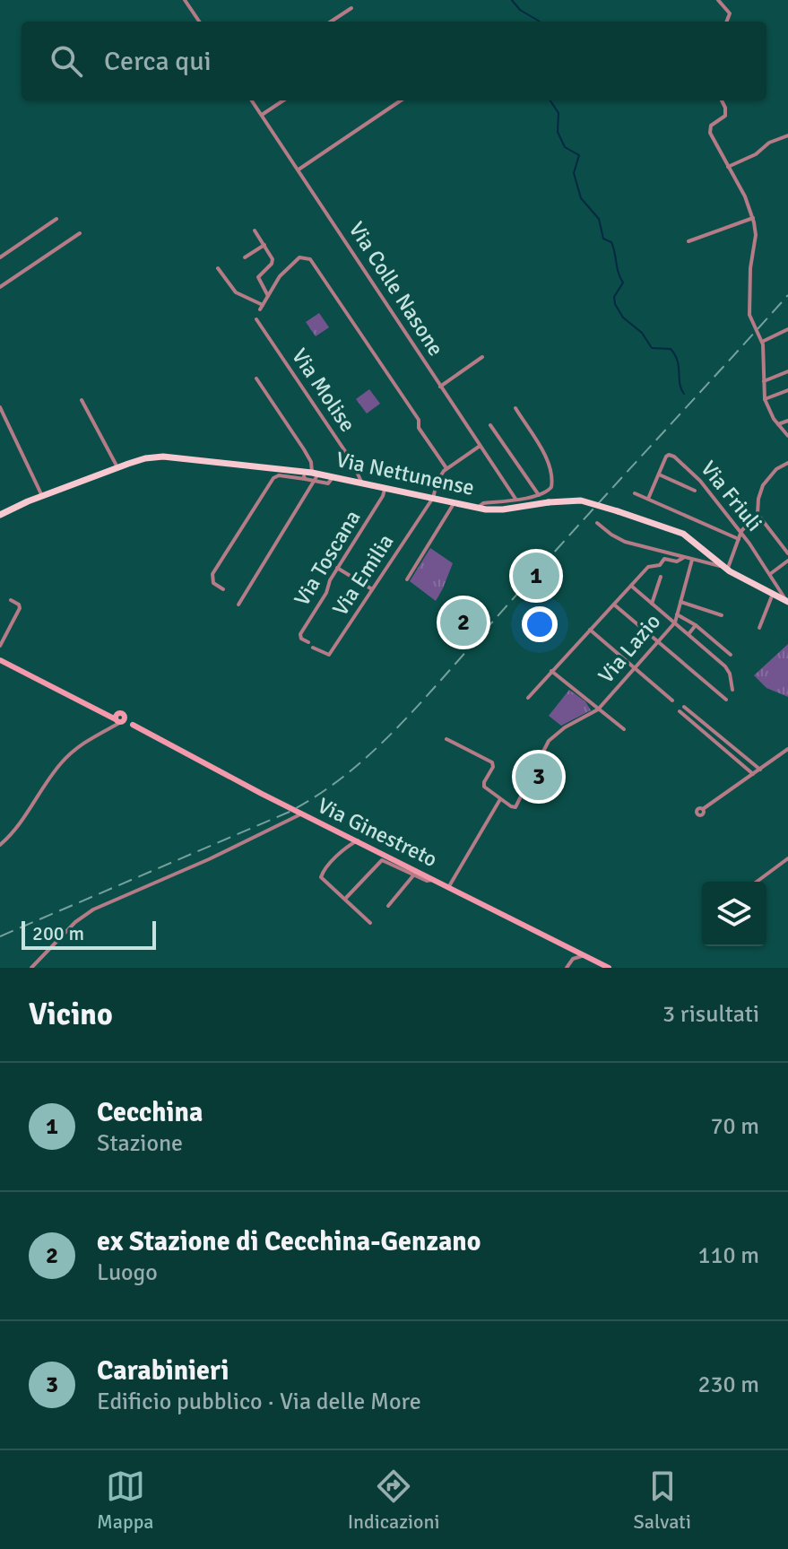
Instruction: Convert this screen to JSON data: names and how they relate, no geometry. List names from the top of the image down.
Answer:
{
  "streets": {
    "main road": ["Via Nettunense"],
    "street": [
      "Via Colle Nasone",
      "Via Molise",
      "Via Friuli",
      "Via Toscana",
      "Via Emilia",
      "Via Lazio",
      "Via Ginestreto"
    ]
  },
  "crossings": [
    ["Via Molise", "Via Nettunense"],
    ["Via Nettunense", "Via Friuli"],
    ["Via Nettunense", "Via Toscana"],
    ["Via Nettunense", "Via Emilia"]
  ],
  "scale_bar": "200 m",
  "page": {
    "search": "Cerca qui",
    "pins": ["1", "2", "3"],
    "scale": "200 m",
    "heading": ["Vicino", "3 risultati"],
    "list": [
      {
        "mark": "1",
        "name": "Cecchina",
        "note": "Stazione",
        "value": "70 m"
      },
      {
        "mark": "2",
        "name": "ex Stazione di Cecchina-Genzano",
        "note": "Luogo",
        "value": "110 m"
      },
      {
        "mark": "3",
        "name": "Carabinieri",
        "note": "Edificio pubblico · Via delle More",
        "value": "230 m"
      }
    ],
    "nav": ["Mappa", "Indicazioni", "Salvati"]
  }
}
